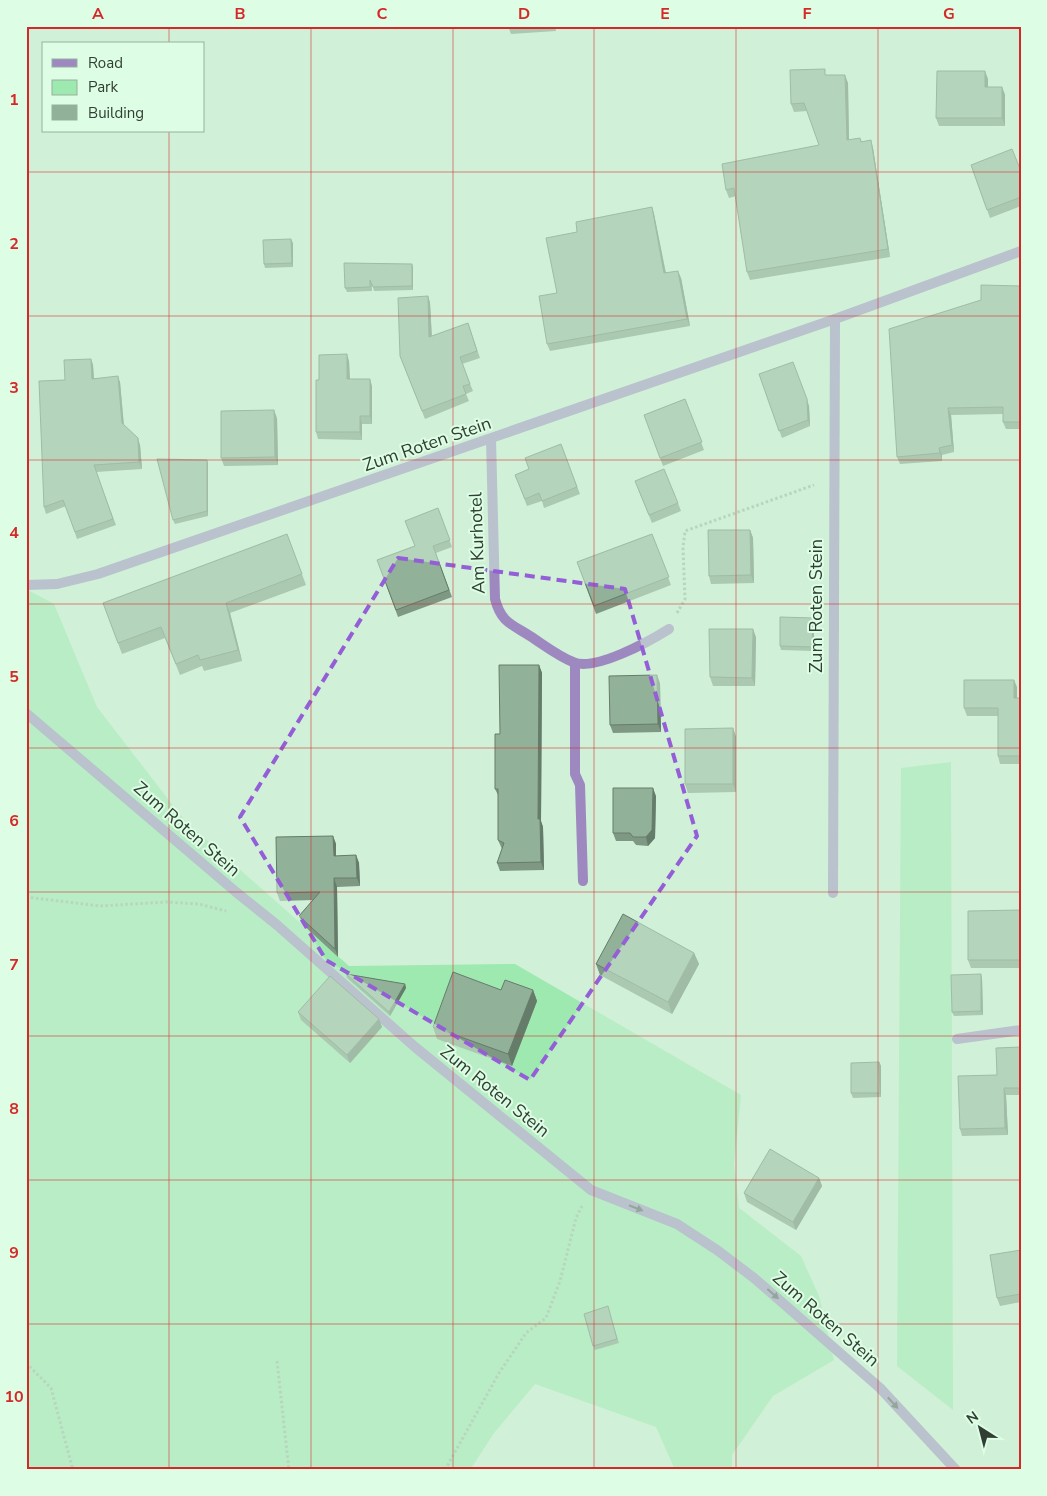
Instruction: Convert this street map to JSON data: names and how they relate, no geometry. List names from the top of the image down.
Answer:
{
  "streets": {
    "street": ["Zum Roten Stein", "Am Kurhotel"]
  },
  "crossings": [
    ["Zum Roten Stein", "Am Kurhotel"]
  ],
  "legend": ["Road", "Park", "Building"],
  "north": "top left",
  "grid": {
    "columns": [
      "A",
      "B",
      "C",
      "D",
      "E",
      "F",
      "G"
    ],
    "rows": [
      "1",
      "2",
      "3",
      "4",
      "5",
      "6",
      "7",
      "8",
      "9",
      "10"
    ]
  }
}
